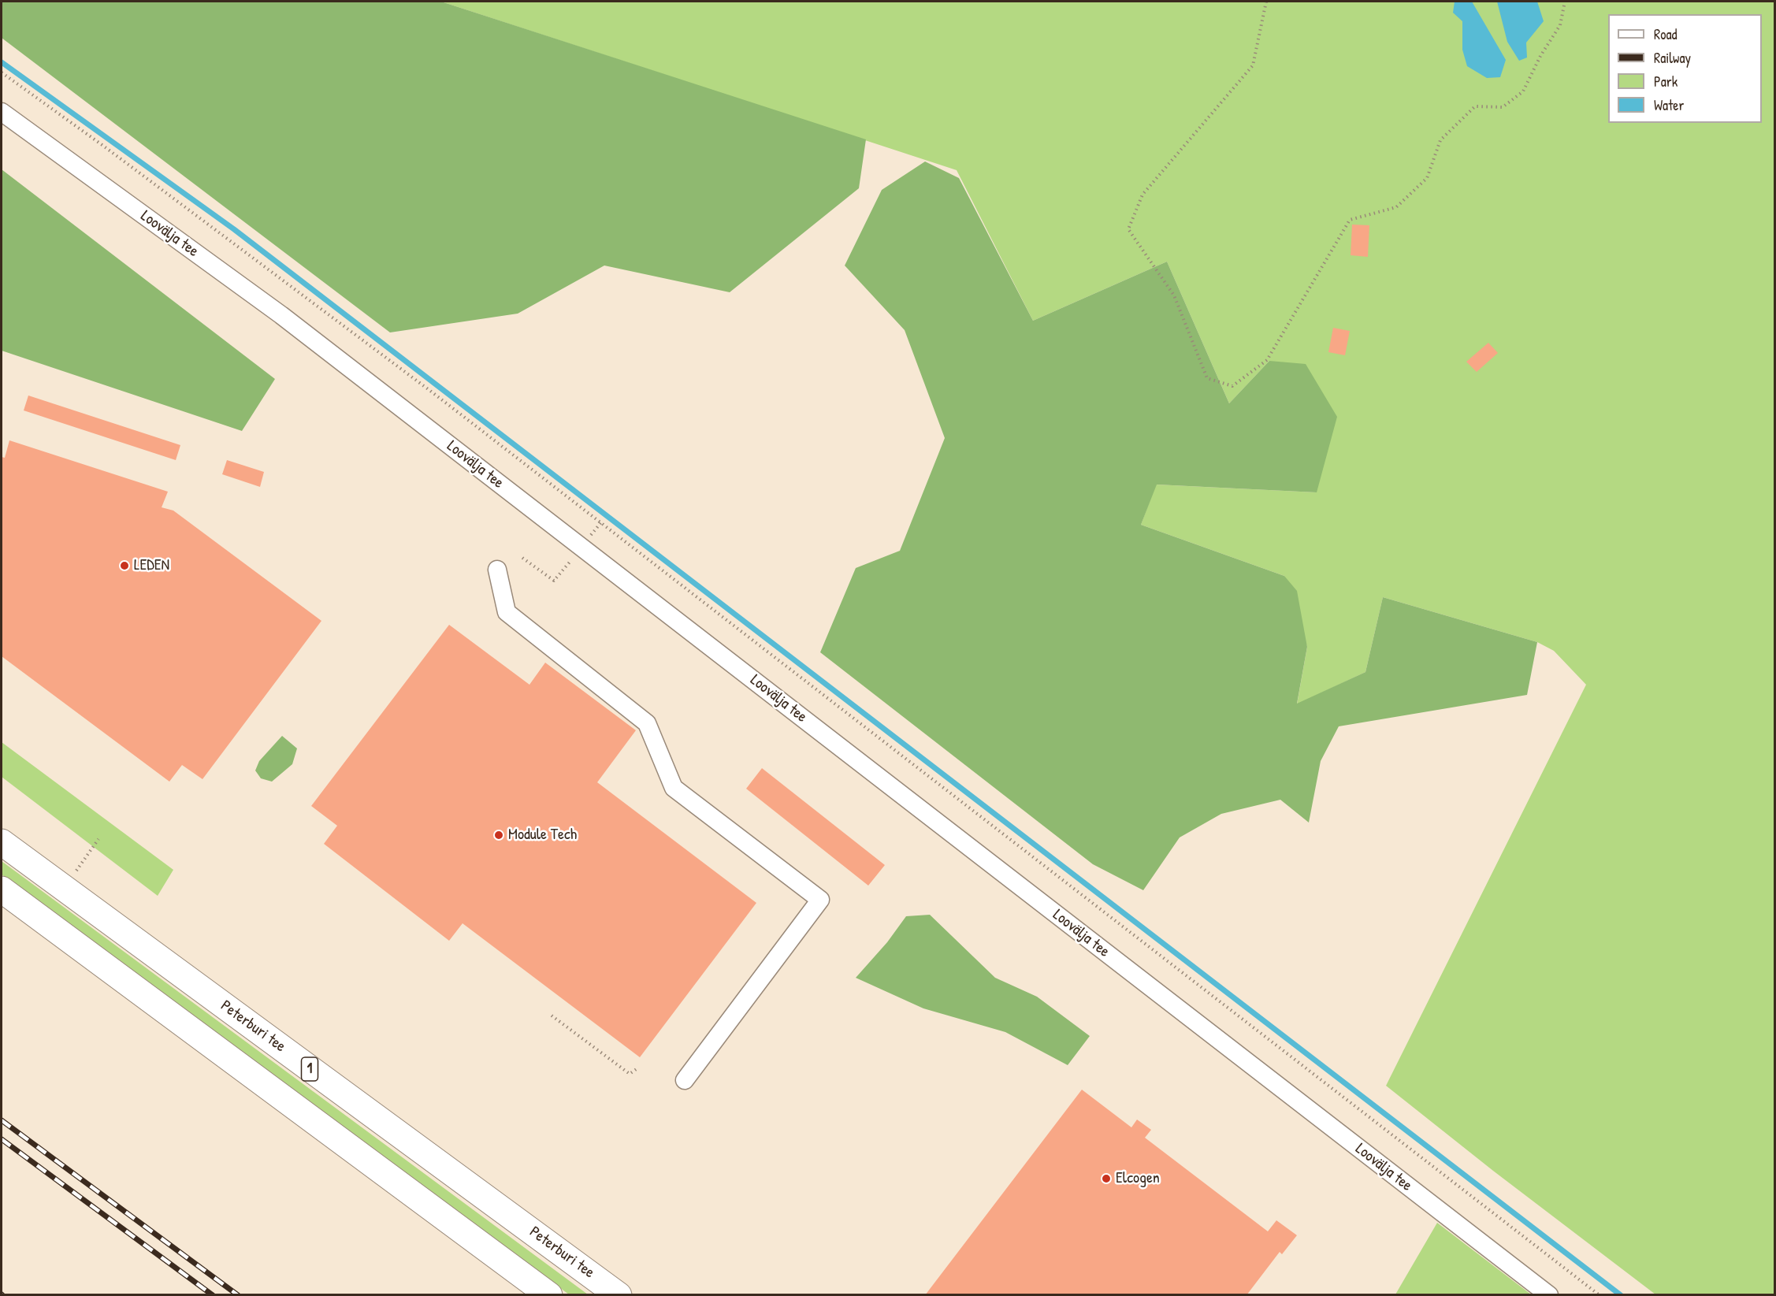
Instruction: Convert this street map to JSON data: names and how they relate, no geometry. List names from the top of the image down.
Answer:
{
  "streets": {
    "highway": ["Peterburi tee", "1"],
    "street": ["Loovälja tee"]
  },
  "places": ["LEDEN", "Module Tech", "Elcogen"],
  "legend": [
    "Road",
    "Railway",
    "Park",
    "Water"
  ]
}
